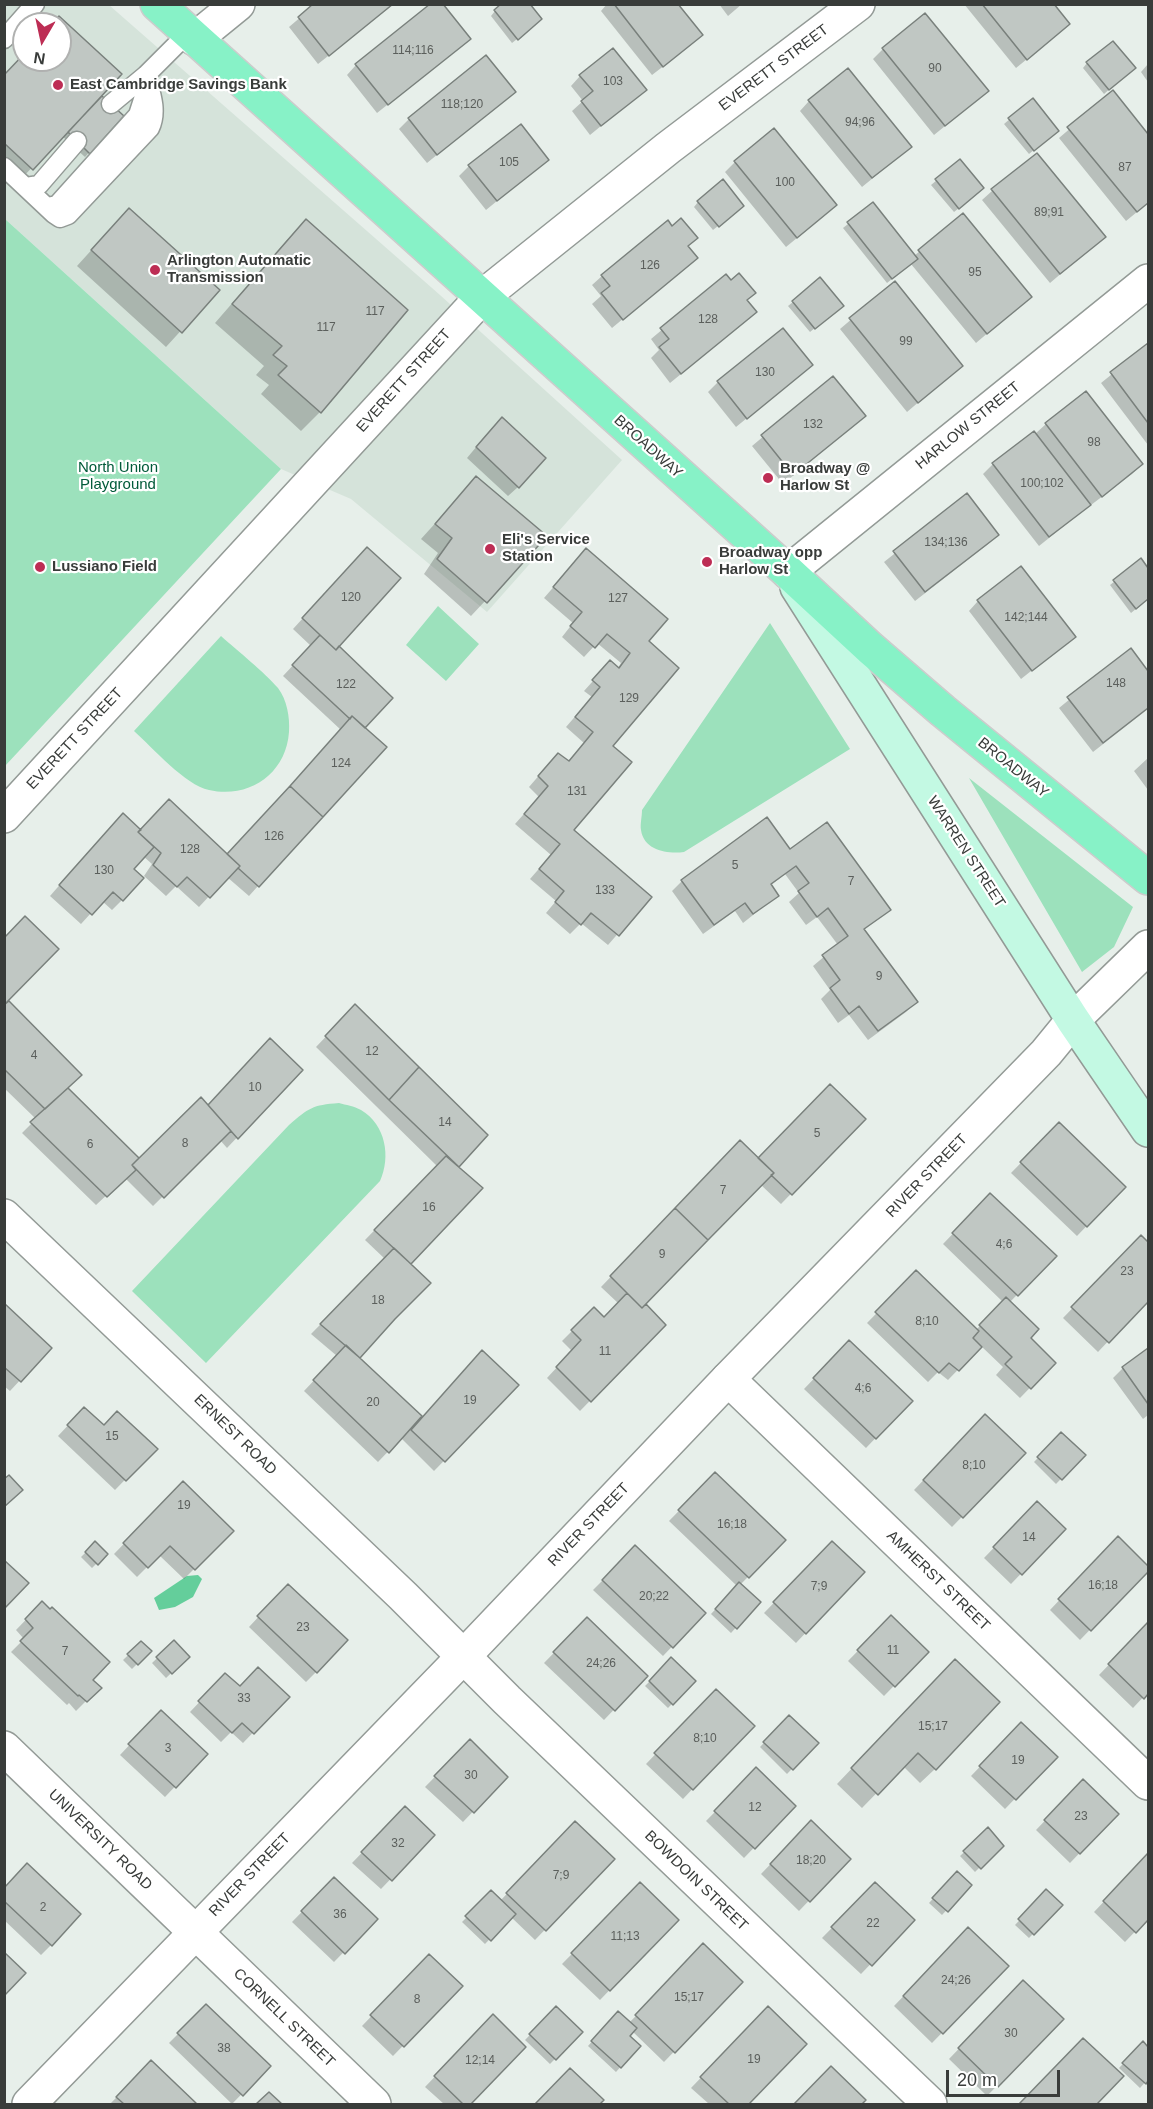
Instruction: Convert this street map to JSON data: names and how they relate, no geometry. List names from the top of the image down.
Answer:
{
  "streets": {
    "main road": ["BROADWAY", "WARREN STREET"],
    "street": [
      "EVERETT STREET",
      "HARLOW STREET",
      "RIVER STREET",
      "ERNEST ROAD",
      "AMHERST STREET",
      "UNIVERSITY ROAD",
      "BOWDOIN STREET",
      "CORNELL STREET"
    ]
  },
  "crossings": [
    ["EVERETT STREET", "BROADWAY"],
    ["HARLOW STREET", "BROADWAY"],
    ["HARLOW STREET", "WARREN STREET"],
    ["BROADWAY", "WARREN STREET"],
    ["WARREN STREET", "RIVER STREET"],
    ["RIVER STREET", "ERNEST ROAD"],
    ["RIVER STREET", "AMHERST STREET"],
    ["RIVER STREET", "UNIVERSITY ROAD"],
    ["RIVER STREET", "BOWDOIN STREET"],
    ["RIVER STREET", "CORNELL STREET"],
    ["ERNEST ROAD", "BOWDOIN STREET"],
    ["UNIVERSITY ROAD", "CORNELL STREET"]
  ],
  "parks": ["North Union Playground"],
  "places": [
    "East Cambridge Savings Bank",
    "Arlington Automatic Transmission",
    "Broadway @ Harlow St",
    "Eli's Service Station",
    "Broadway opp Harlow St",
    "Lussiano Field"
  ],
  "house_numbers": [
    "114;116",
    "90",
    "103",
    "118;120",
    "94;96",
    "105",
    "87",
    "100",
    "89;91",
    "126",
    "95",
    "117",
    "128",
    "117",
    "99",
    "130",
    "132",
    "98",
    "100;102",
    "134;136",
    "120",
    "127",
    "142;144",
    "148",
    "122",
    "129",
    "124",
    "131",
    "126",
    "128",
    "5",
    "130",
    "7",
    "133",
    "9",
    "12",
    "4",
    "10",
    "14",
    "5",
    "8",
    "6",
    "7",
    "16",
    "4;6",
    "9",
    "23",
    "18",
    "8;10",
    "11",
    "4;6",
    "19",
    "20",
    "15",
    "8;10",
    "19",
    "16;18",
    "14",
    "16;18",
    "7;9",
    "20;22",
    "23",
    "11",
    "7",
    "24;26",
    "33",
    "15;17",
    "8;10",
    "3",
    "19",
    "30",
    "12",
    "23",
    "32",
    "18;20",
    "7;9",
    "2",
    "36",
    "22",
    "11;13",
    "24;26",
    "15;17",
    "8",
    "30",
    "38",
    "19",
    "12;14"
  ],
  "scale_bar": "20 m",
  "north": "bottom"
}
